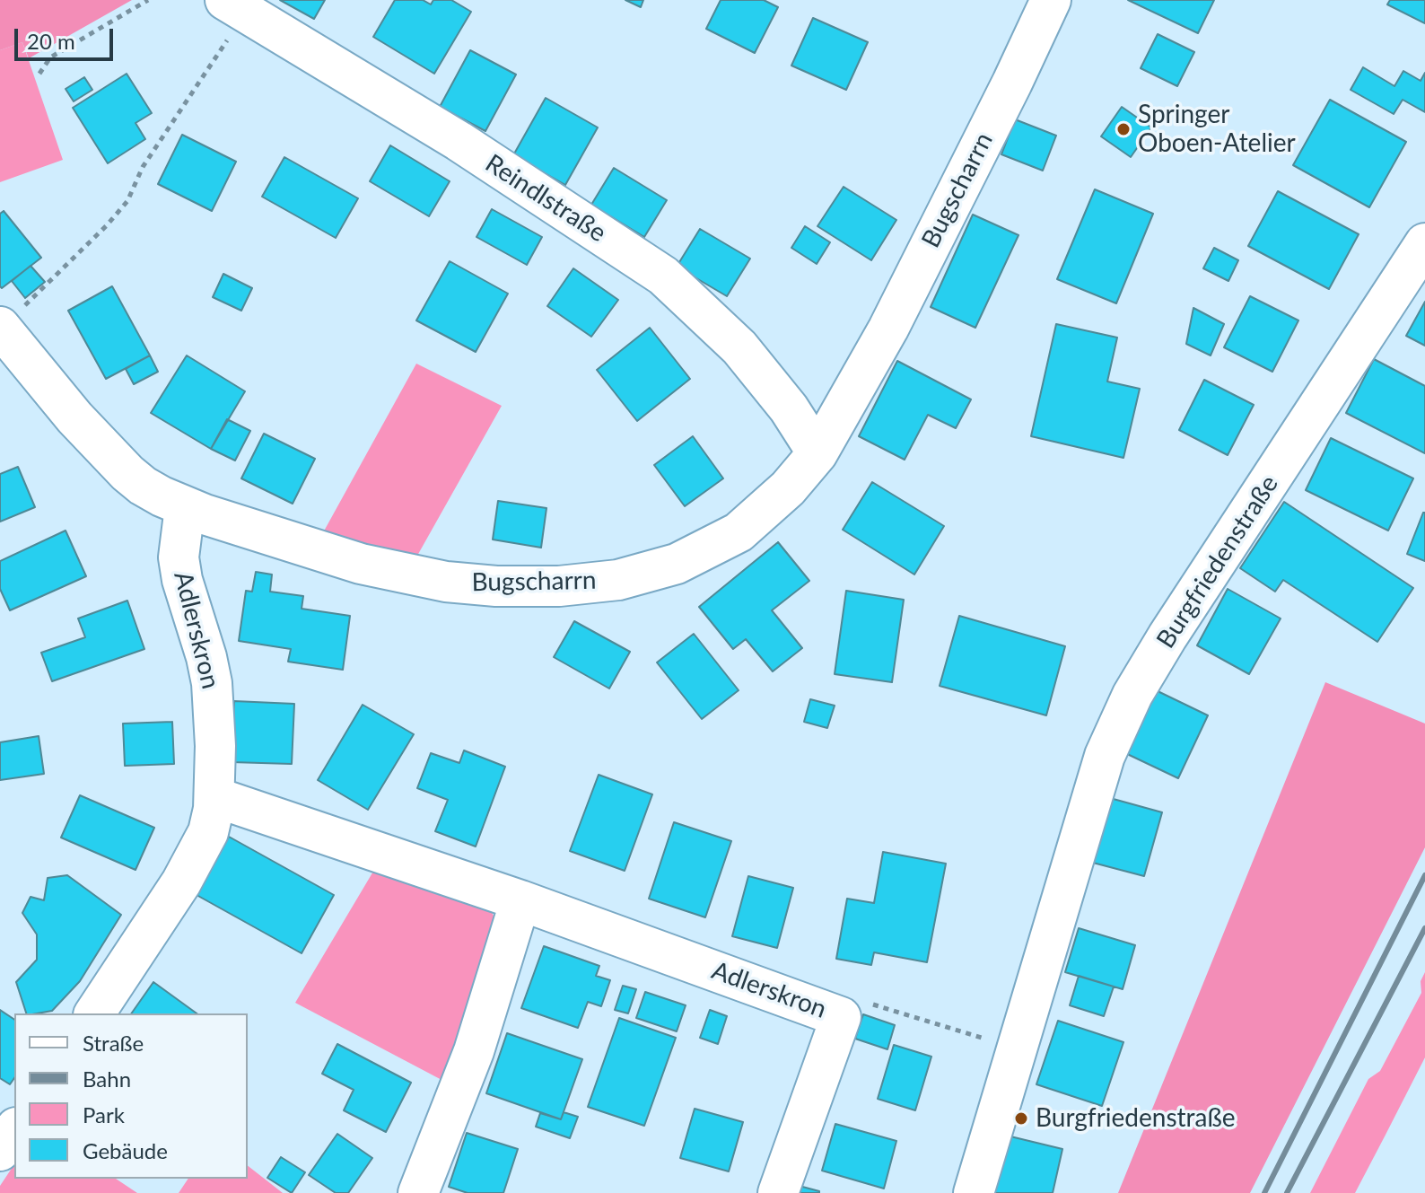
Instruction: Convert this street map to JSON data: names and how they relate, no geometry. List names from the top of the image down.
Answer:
{
  "streets": {
    "street": [
      "Bugscharrn",
      "Reindlstraße",
      "Burgfriedenstraße",
      "Adlerskron"
    ]
  },
  "crossings": [
    ["Bugscharrn", "Reindlstraße"],
    ["Bugscharrn", "Adlerskron"]
  ],
  "places": ["Springer Oboen-Atelier", "Burgfriedenstraße"],
  "legend": [
    "Straße",
    "Bahn",
    "Park",
    "Gebäude"
  ],
  "scale_bar": "20 m"
}
